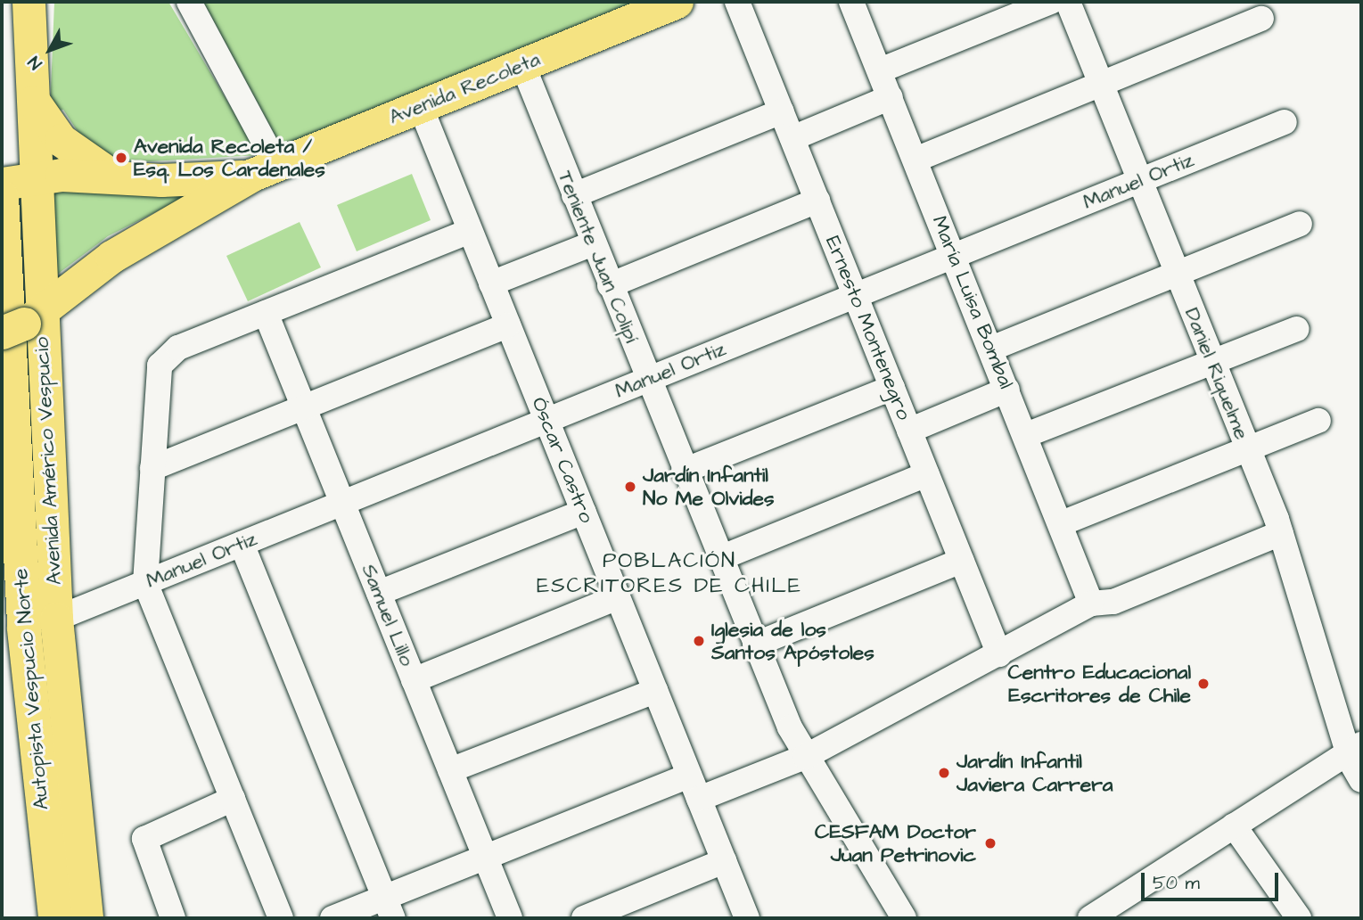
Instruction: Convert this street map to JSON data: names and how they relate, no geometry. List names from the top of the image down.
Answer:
{
  "streets": {
    "highway": ["Autopista Vespucio Norte"],
    "main road": ["Avenida Recoleta", "Avenida Américo Vespucio"],
    "street": [
      "Manuel Ortiz",
      "Teniente Juan Colipí",
      "María Luisa Bombal",
      "Ernesto Montenegro",
      "Daniel Riquelme",
      "Óscar Castro",
      "Samuel Lillo"
    ]
  },
  "crossings": [
    ["Avenida Recoleta", "Teniente Juan Colipí"],
    ["Avenida Recoleta", "Óscar Castro"],
    ["Avenida Recoleta", "Avenida Américo Vespucio"],
    ["Avenida Recoleta", "Autopista Vespucio Norte"],
    ["Manuel Ortiz", "Teniente Juan Colipí"],
    ["Manuel Ortiz", "María Luisa Bombal"],
    ["Manuel Ortiz", "Ernesto Montenegro"],
    ["Manuel Ortiz", "Daniel Riquelme"],
    ["Manuel Ortiz", "Óscar Castro"],
    ["Manuel Ortiz", "Avenida Américo Vespucio"],
    ["Manuel Ortiz", "Samuel Lillo"],
    ["Avenida Américo Vespucio", "Autopista Vespucio Norte"]
  ],
  "districts": ["POBLACIÓN ESCRITORES DE CHILE"],
  "places": [
    "Avenida Recoleta / Esq. Los Cardenales",
    "Jardín Infantil No Me Olvides",
    "Iglesia de los Santos Apóstoles",
    "Centro Educacional Escritores de Chile",
    "Jardín Infantil Javiera Carrera",
    "CESFAM Doctor Juan Petrinovic"
  ],
  "scale_bar": "50 m",
  "north": "bottom left"
}
